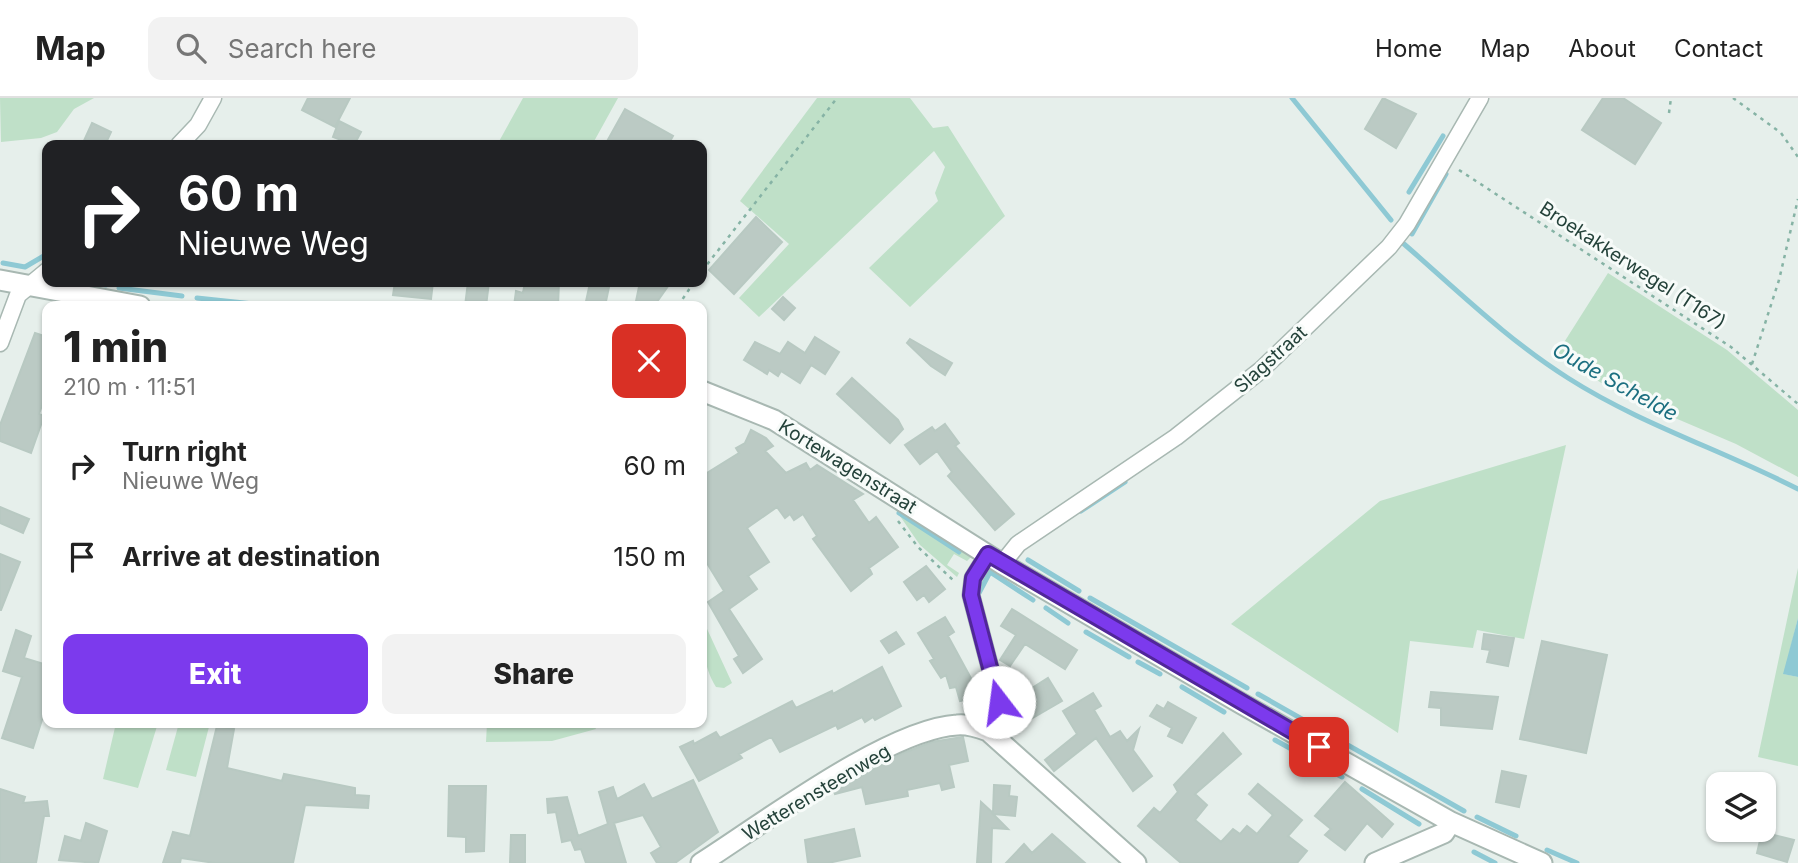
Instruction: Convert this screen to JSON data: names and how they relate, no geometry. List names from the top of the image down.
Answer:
{
  "streets": {
    "street": ["Slagstraat", "Kortewagenstraat", "Wetterensteenweg"],
    "path": ["Broekakkerwegel (T167)"]
  },
  "crossings": [
    ["Broekakkerwegel (T167)", "Slagstraat"],
    ["Slagstraat", "Kortewagenstraat"]
  ],
  "water": ["Oude Schelde"],
  "page": {
    "header": "Map",
    "search": "Search here",
    "nav": [
      "Home",
      "Map",
      "About",
      "Contact"
    ],
    "turn": ["60 m", "Nieuwe Weg"],
    "heading": ["1 min", "210 m · 11:51"],
    "list": [
      {
        "name": "Turn right",
        "note": "Nieuwe Weg",
        "value": "60 m"
      },
      {
        "name": "Arrive at destination",
        "value": "150 m"
      }
    ],
    "buttons": ["Exit", "Share"]
  }
}
